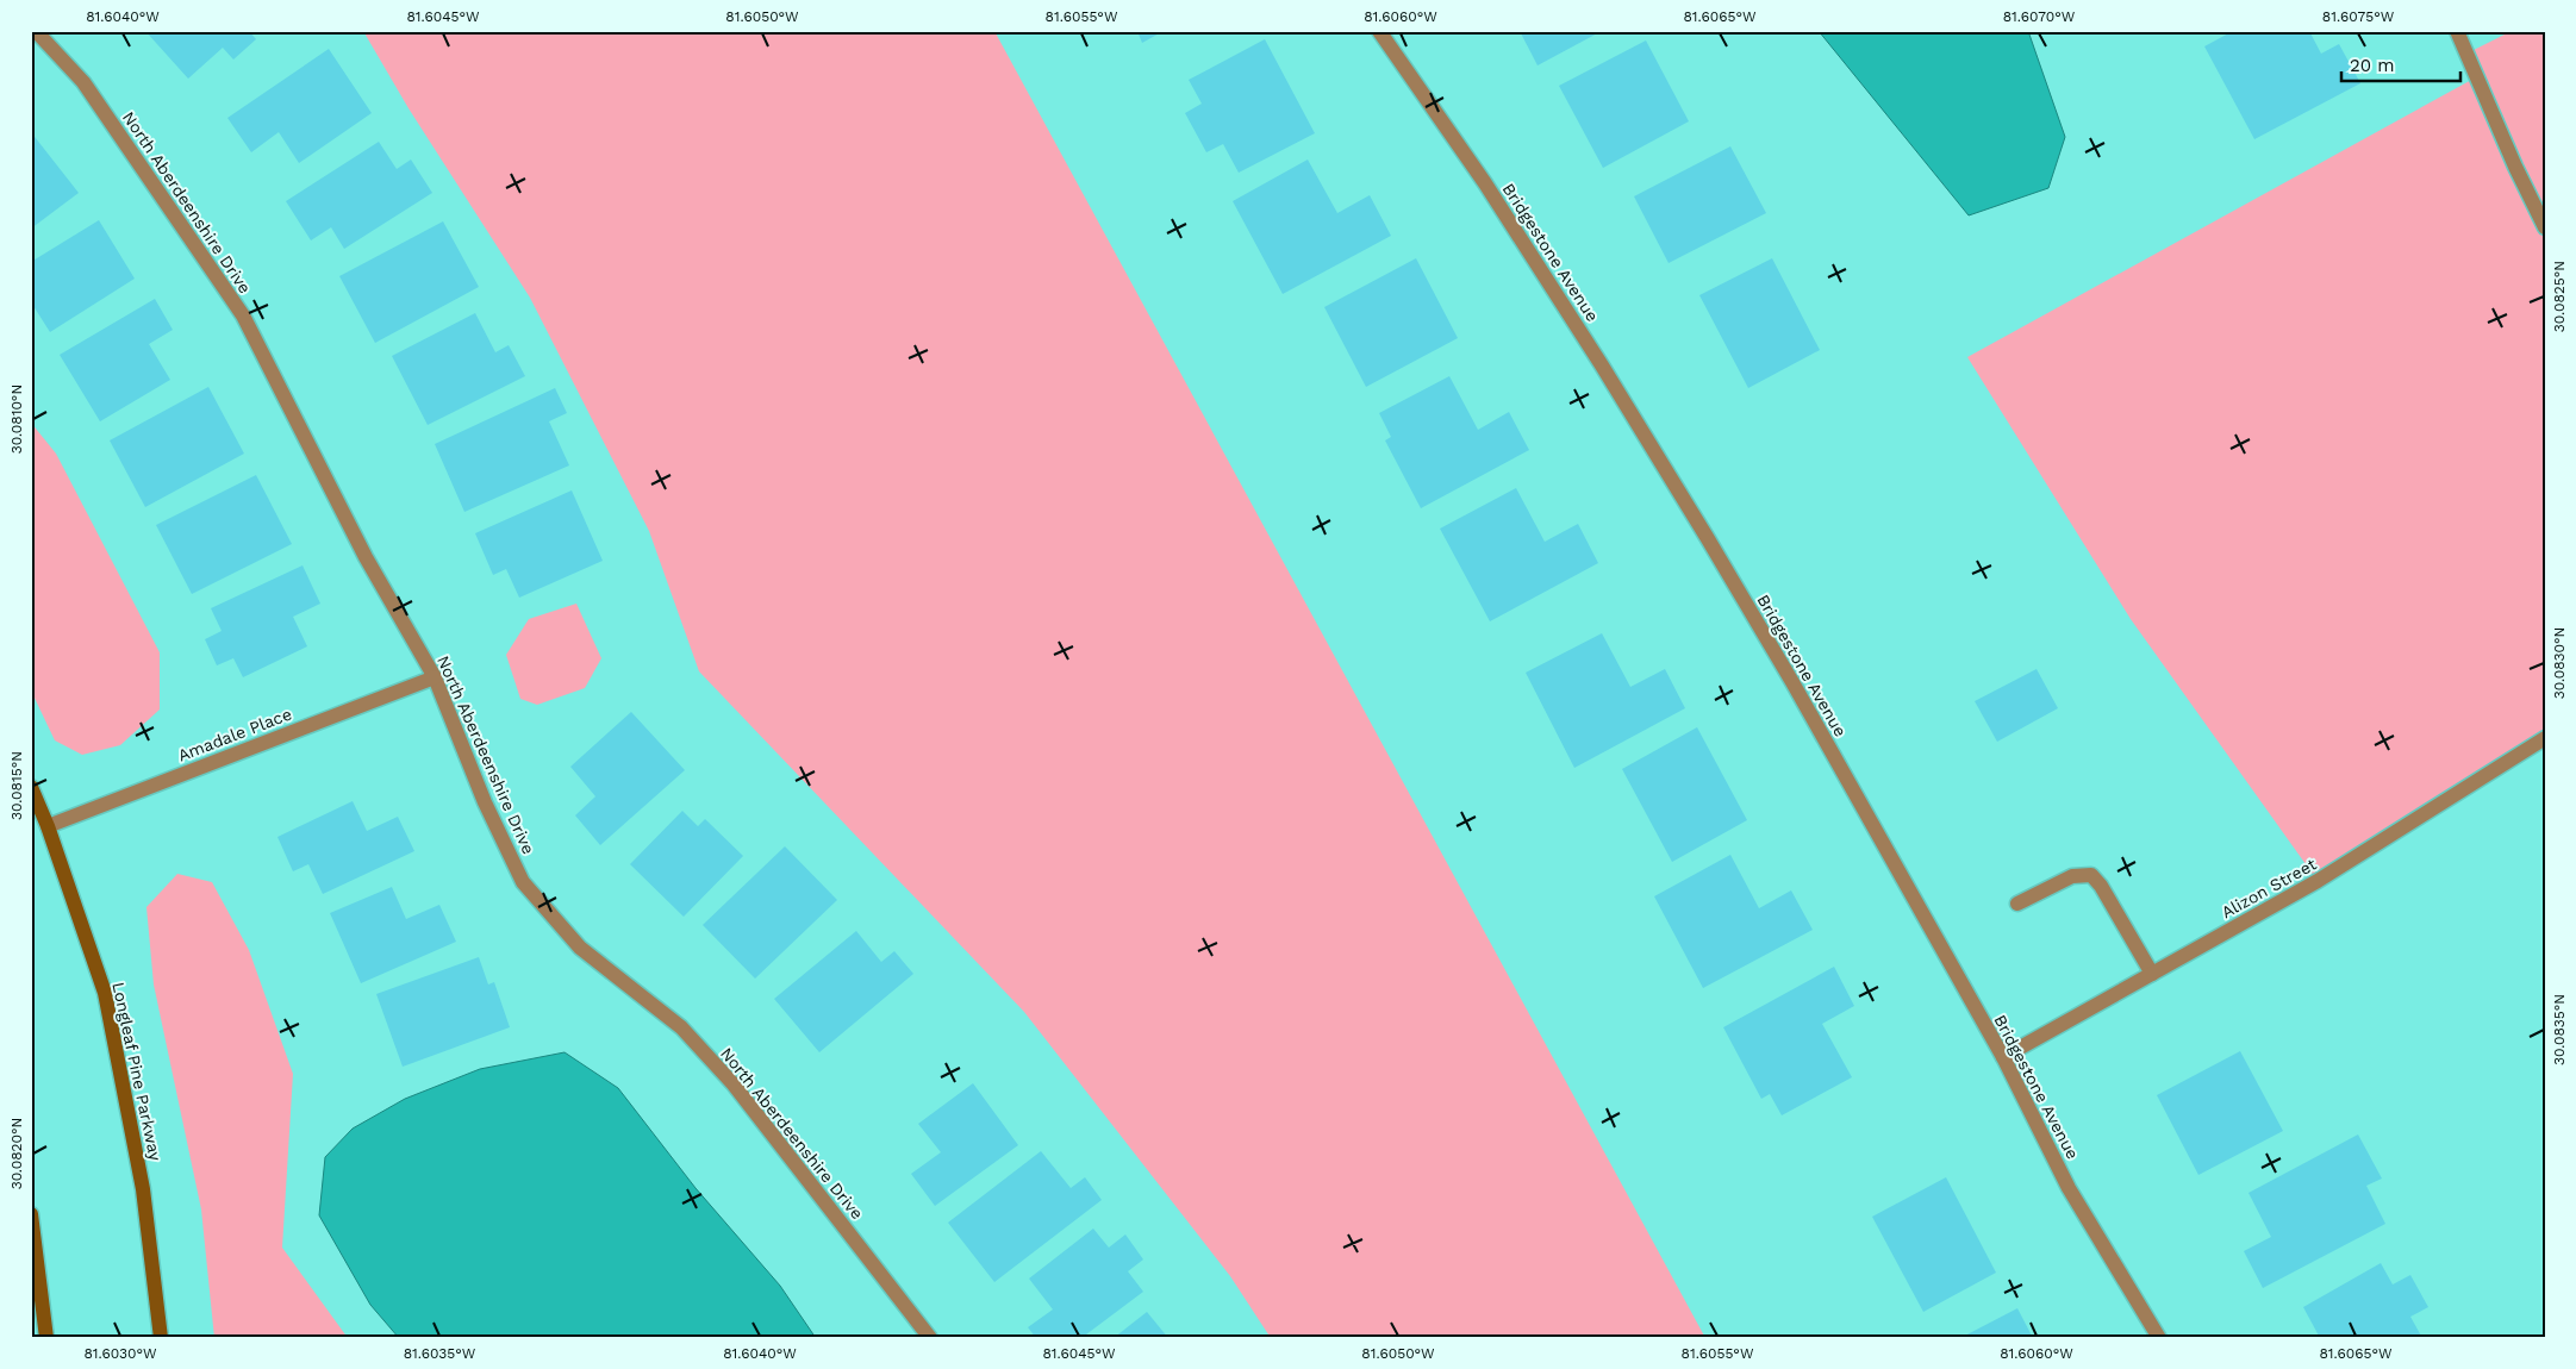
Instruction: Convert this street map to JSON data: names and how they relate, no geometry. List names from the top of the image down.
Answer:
{
  "streets": {
    "main road": ["Longleaf Pine Parkway"],
    "street": [
      "North Aberdeenshire Drive",
      "Bridgestone Avenue",
      "Amadale Place",
      "Alizon Street"
    ]
  },
  "crossings": [
    ["North Aberdeenshire Drive", "Amadale Place"],
    ["Bridgestone Avenue", "Alizon Street"],
    ["Amadale Place", "Longleaf Pine Parkway"]
  ],
  "scale_bar": "20 m",
  "coordinates": [
    "81.6040°W",
    "81.6045°W",
    "81.6050°W",
    "81.6055°W",
    "81.6060°W",
    "81.6065°W",
    "81.6070°W",
    "81.6075°W",
    "30.0825°N",
    "30.0810°N",
    "30.0830°N",
    "30.0815°N",
    "30.0835°N",
    "30.0820°N",
    "81.6030°W",
    "81.6035°W"
  ]
}
